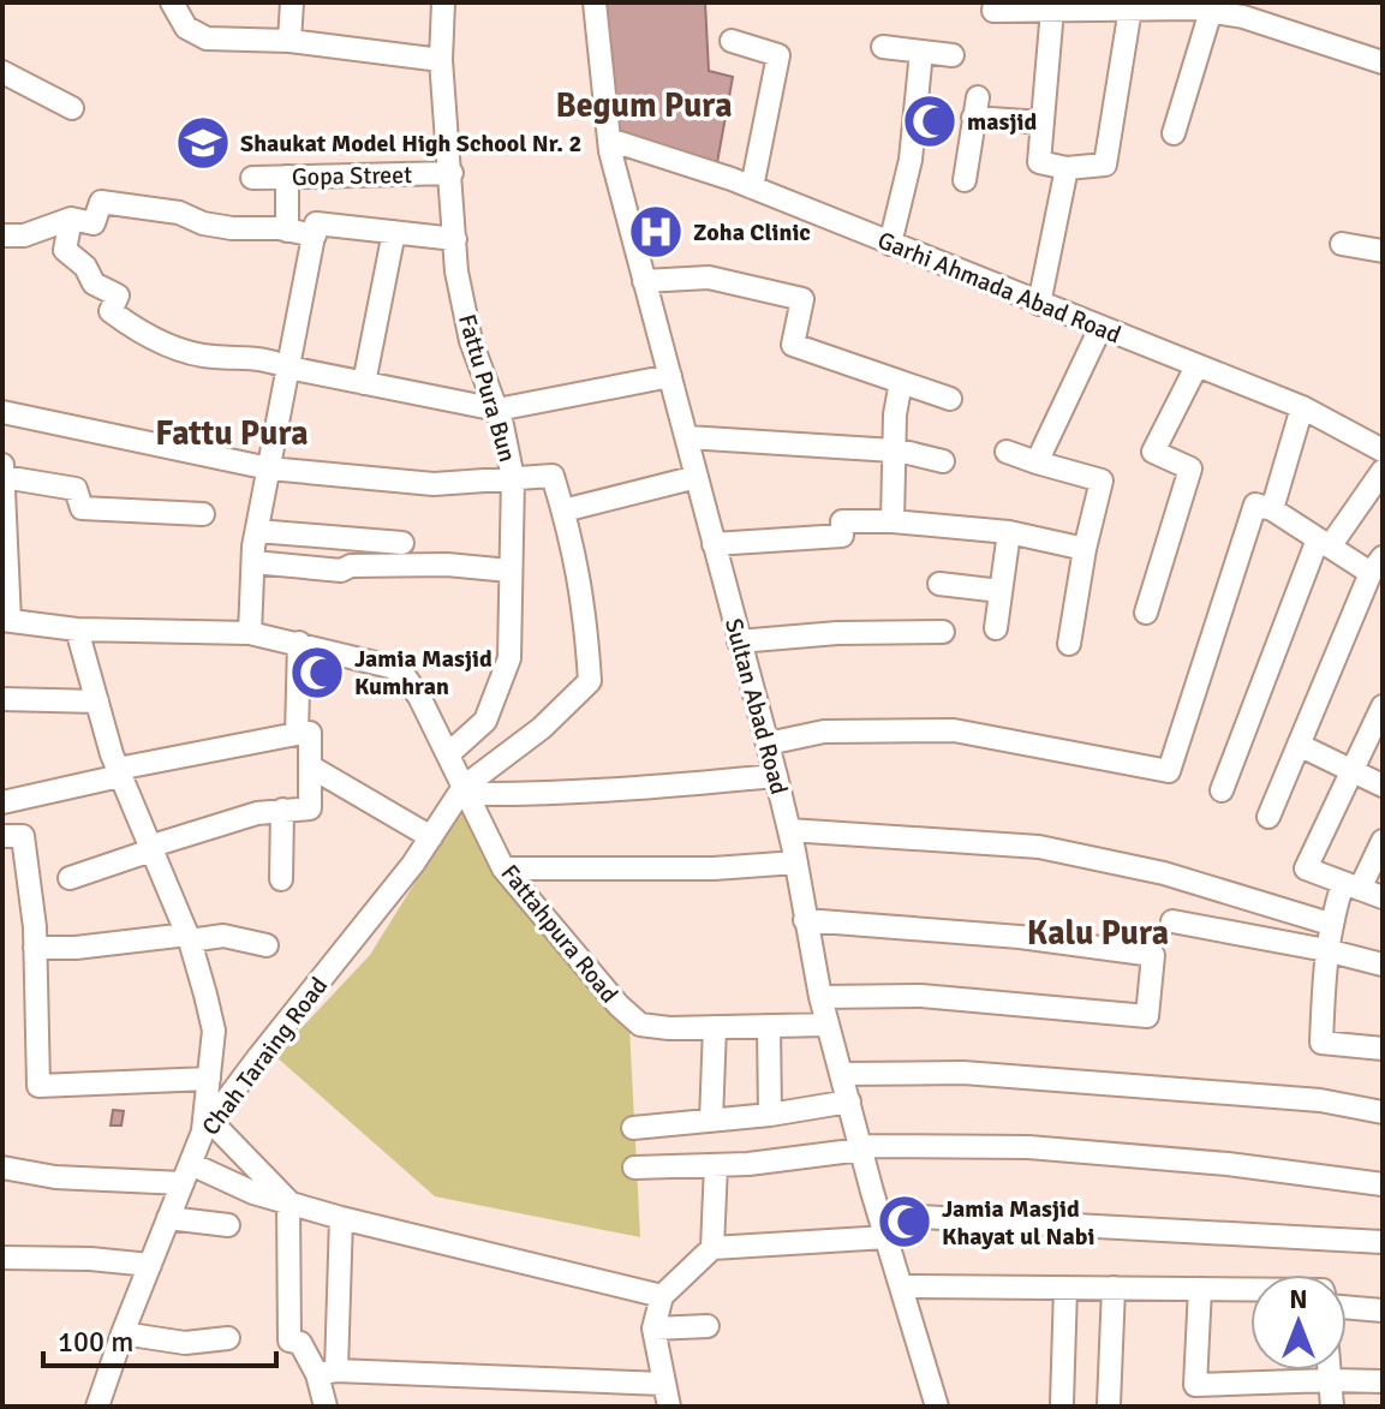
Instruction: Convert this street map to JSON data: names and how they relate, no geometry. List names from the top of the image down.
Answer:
{
  "streets": {
    "street": [
      "Gopa Street",
      "Garhi Ahmada Abad Road",
      "Fattu Pura Bun",
      "Sultan Abad Road",
      "Fattahpura Road",
      "Chah Taraing Road"
    ]
  },
  "crossings": [
    ["Gopa Street", "Fattu Pura Bun"],
    ["Garhi Ahmada Abad Road", "Sultan Abad Road"],
    ["Fattu Pura Bun", "Fattahpura Road"],
    ["Sultan Abad Road", "Fattahpura Road"],
    ["Fattahpura Road", "Chah Taraing Road"]
  ],
  "districts": ["Begum Pura", "Fattu Pura", "Kalu Pura"],
  "places": {
    "mosque": ["masjid", "Jamia Masjid Kumhran", "Jamia Masjid Khayat ul Nabi"],
    "school or university": ["Shaukat Model High School Nr. 2"],
    "hospital": ["Zoha Clinic"]
  },
  "scale_bar": "100 m",
  "north": "top"
}
